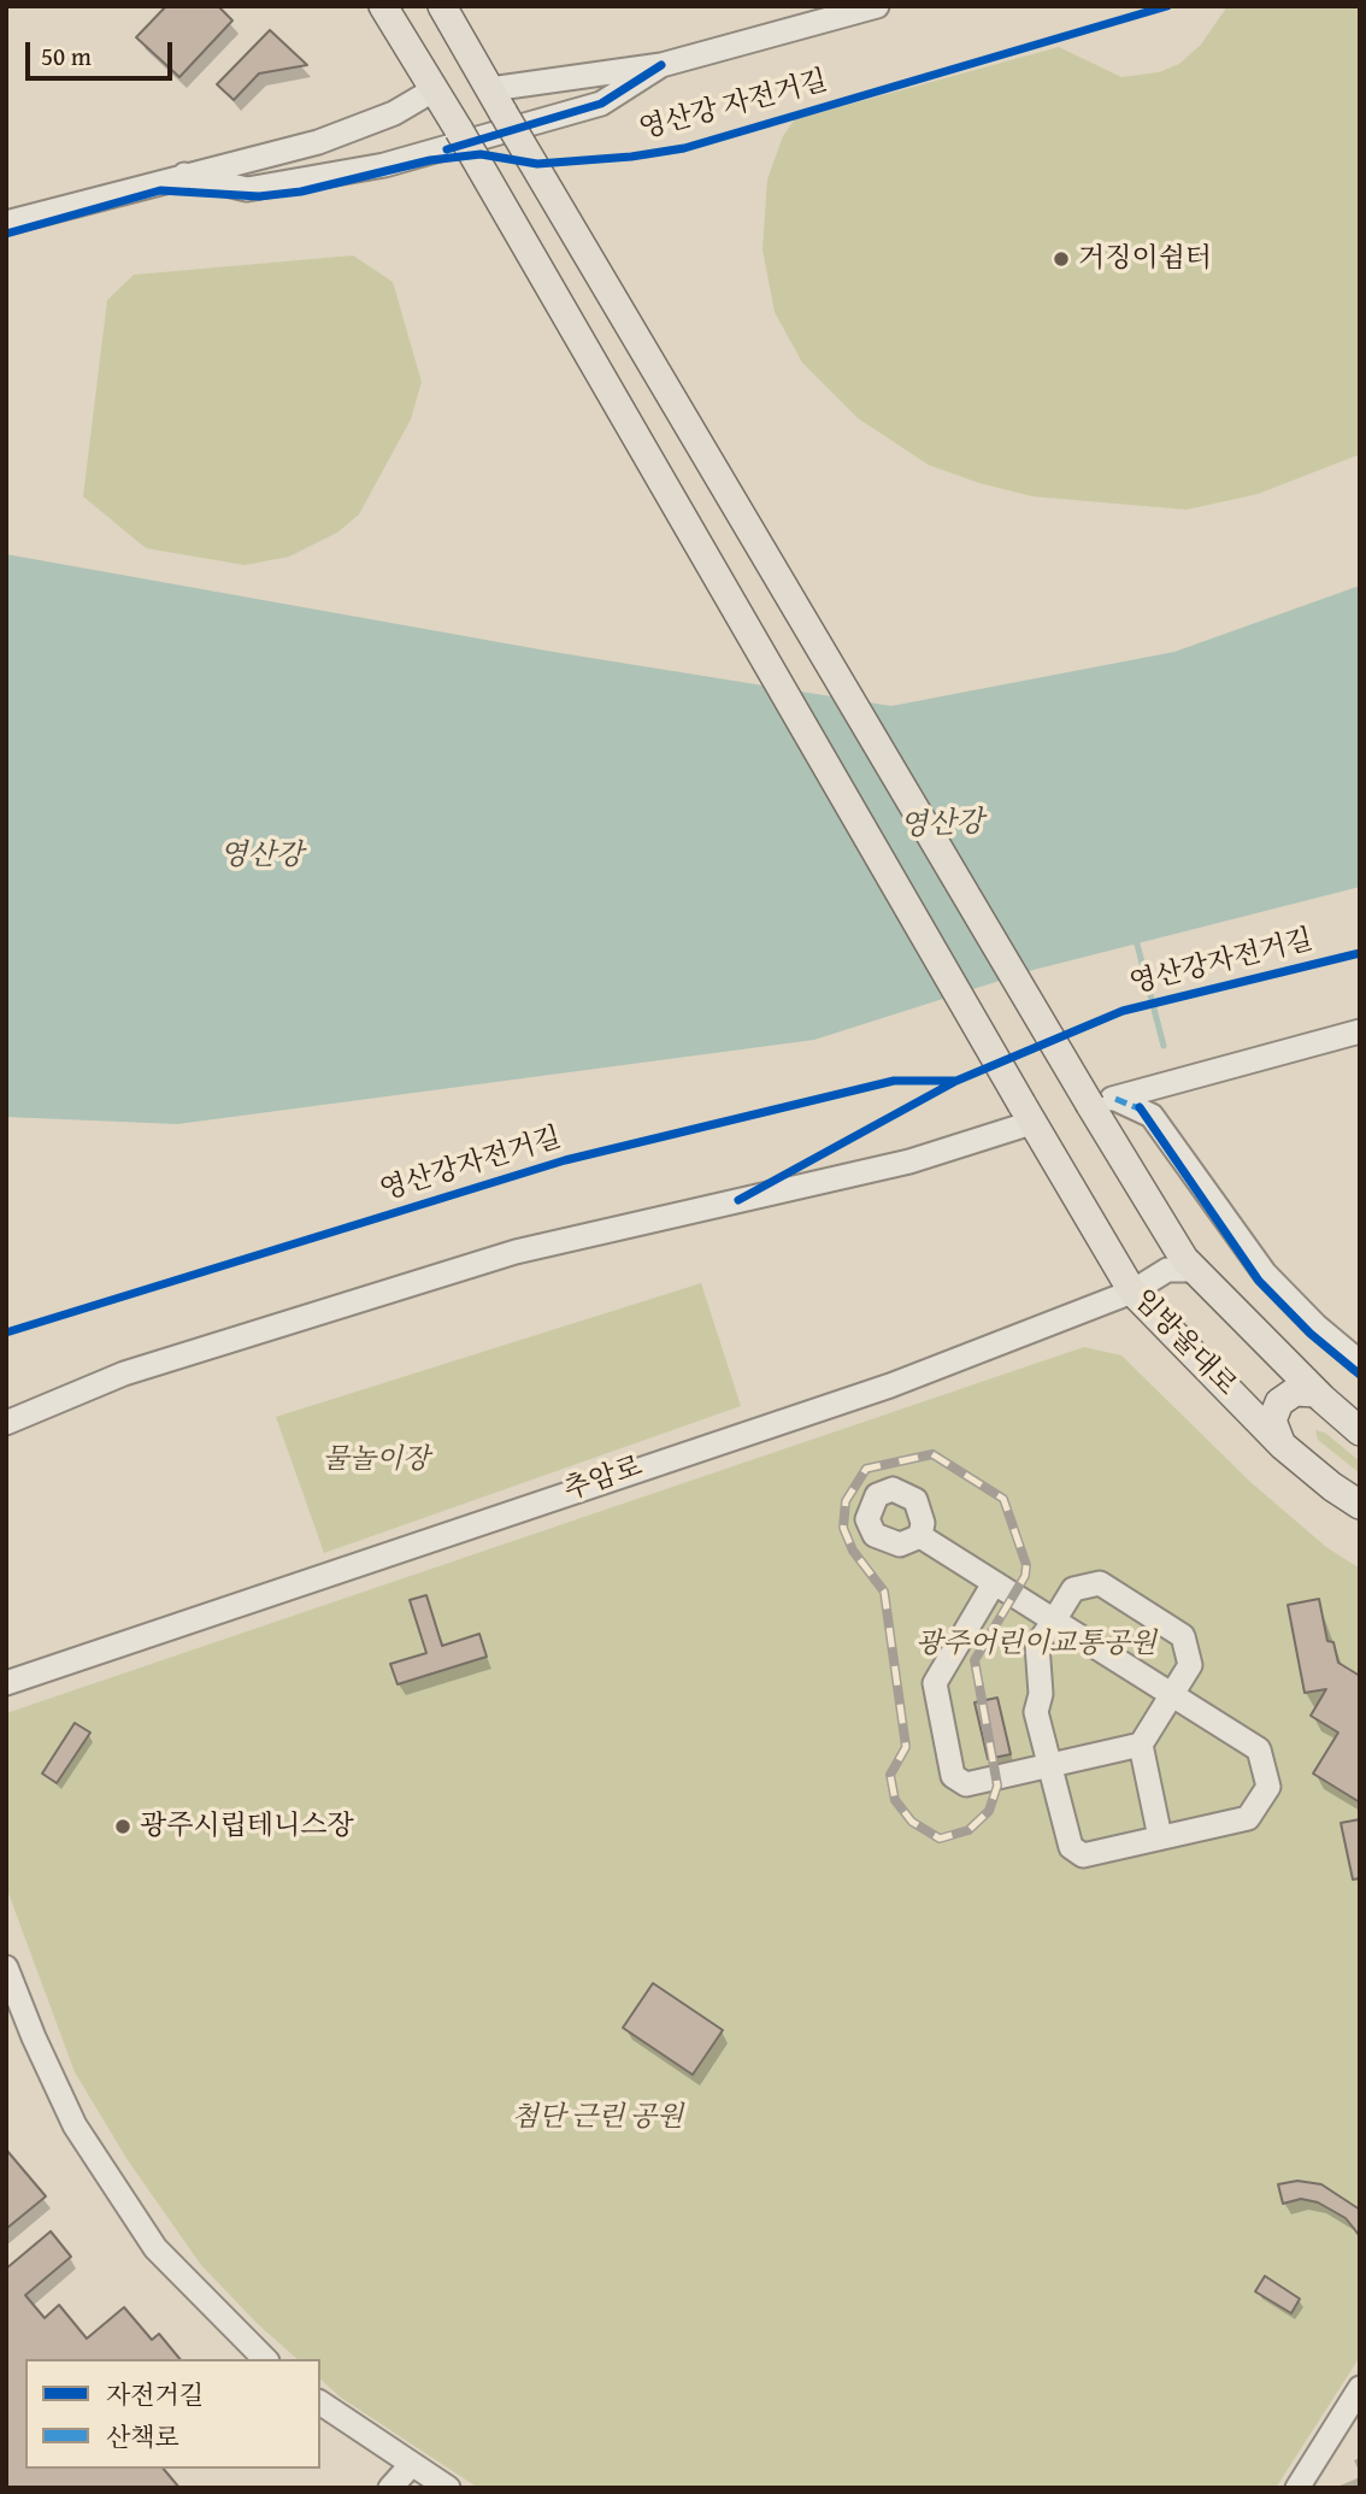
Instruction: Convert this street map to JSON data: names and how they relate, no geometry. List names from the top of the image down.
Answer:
{
  "streets": {
    "main road": ["임방울대로"],
    "street": ["추암로"],
    "cycle path": ["영산강 자전거길", "영산강자전거길"]
  },
  "crossings": [
    ["임방울대로", "추암로"]
  ],
  "water": ["영산강"],
  "parks": ["물놀이장", "광주어린이교통공원", "첨단 근린 공원"],
  "places": ["거징이쉼터", "광주시립테니스장"],
  "legend": ["자전거길", "산책로"],
  "scale_bar": "50 m"
}
